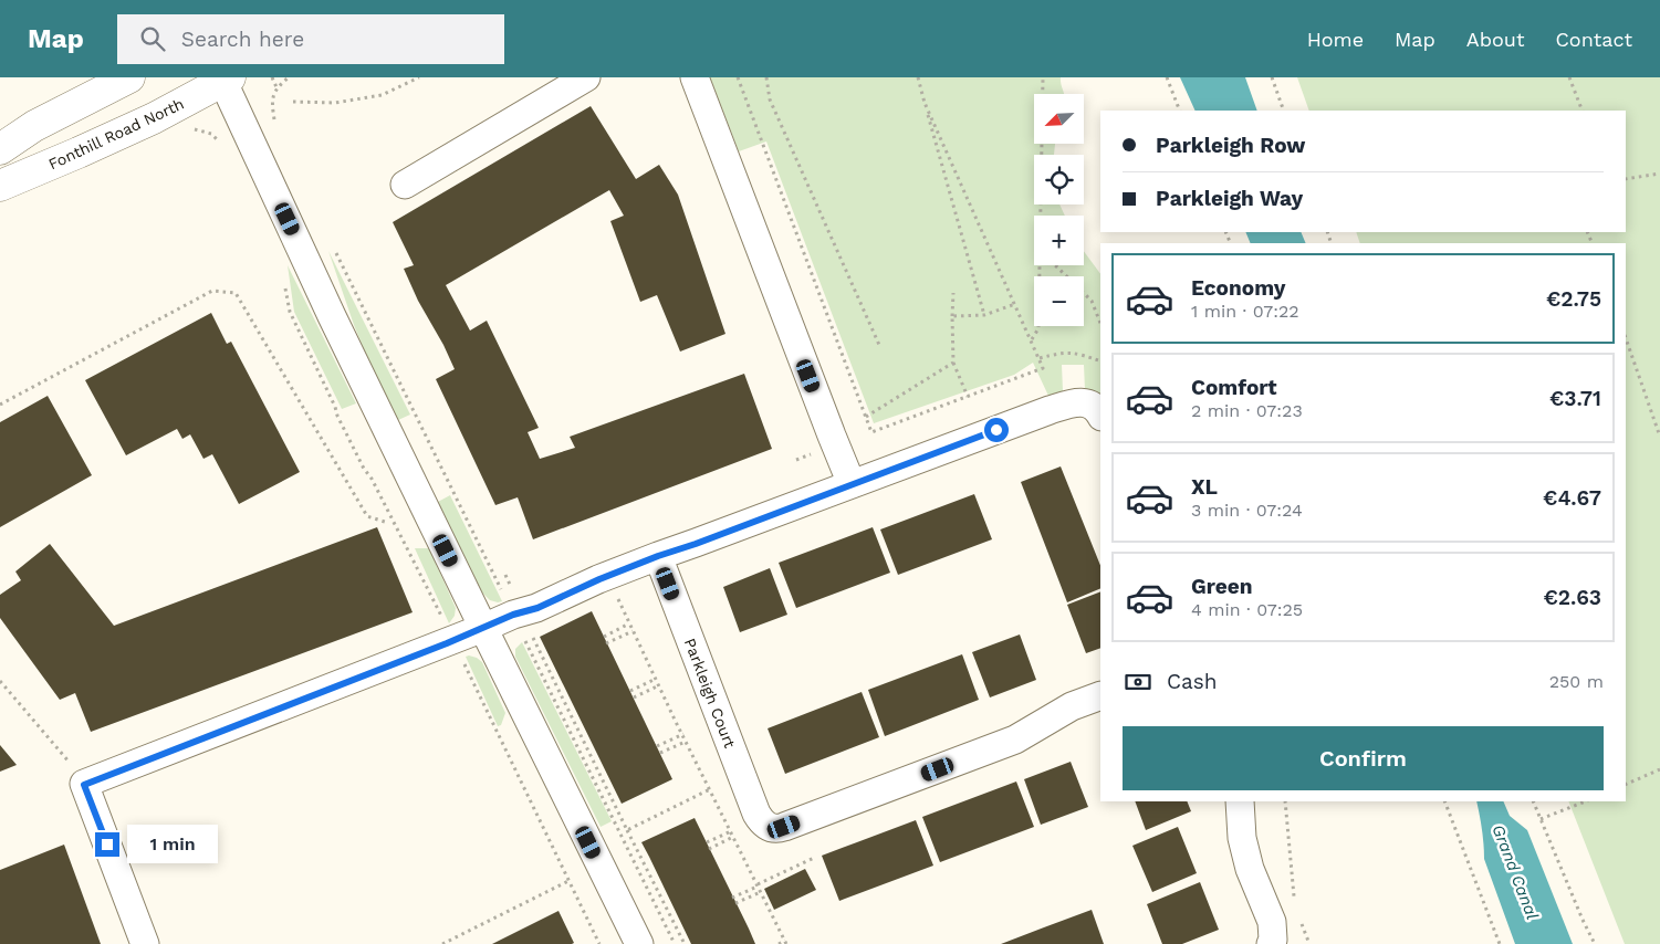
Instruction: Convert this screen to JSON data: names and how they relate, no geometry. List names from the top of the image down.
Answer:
{
  "streets": {
    "main road": ["Fonthill Road North"],
    "street": ["Parkleigh Court"]
  },
  "water": ["Grand Canal"],
  "north": "bottom left",
  "page": {
    "header": "Map",
    "search": "Search here",
    "nav": [
      "Home",
      "Map",
      "About",
      "Contact"
    ],
    "map_buttons": ["+", "−"],
    "banner": ["Parkleigh Row", "Parkleigh Way"],
    "list": [
      {
        "name": "Economy",
        "note": "1 min · 07:22",
        "value": "€2.75"
      },
      {
        "name": "Comfort",
        "note": "2 min · 07:23",
        "value": "€3.71"
      },
      {
        "name": "XL",
        "note": "3 min · 07:24",
        "value": "€4.67"
      },
      {
        "name": "Green",
        "note": "4 min · 07:25",
        "value": "€2.63"
      }
    ],
    "pay": ["Cash", "250 m"],
    "buttons": "Confirm",
    "bubble": "1 min"
  }
}
